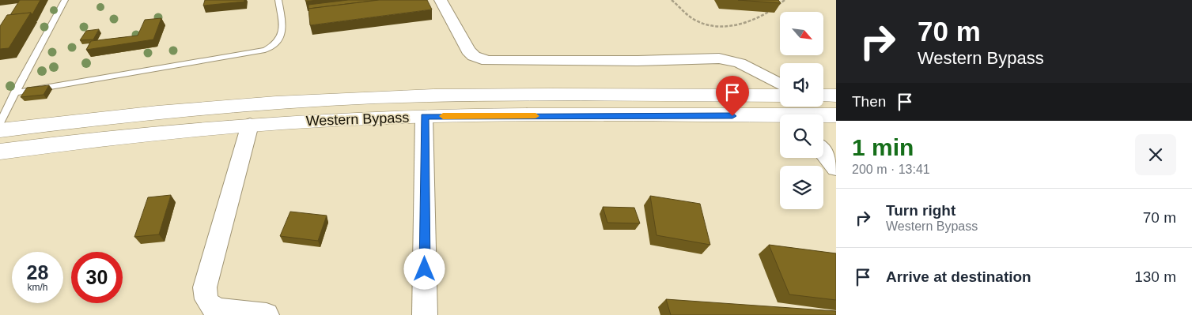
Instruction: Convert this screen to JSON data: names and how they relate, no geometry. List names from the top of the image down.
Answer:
{
  "streets": {
    "main road": ["Western Bypass"]
  },
  "north": "bottom right",
  "page": {
    "turn": ["70 m", "Western Bypass"],
    "then": "Then",
    "heading": ["1 min", "200 m · 13:41"],
    "list": [
      {
        "name": "Turn right",
        "note": "Western Bypass",
        "value": "70 m"
      },
      {
        "name": "Arrive at destination",
        "value": "130 m"
      }
    ],
    "speed": "28 km/h",
    "limit": "30"
  }
}
